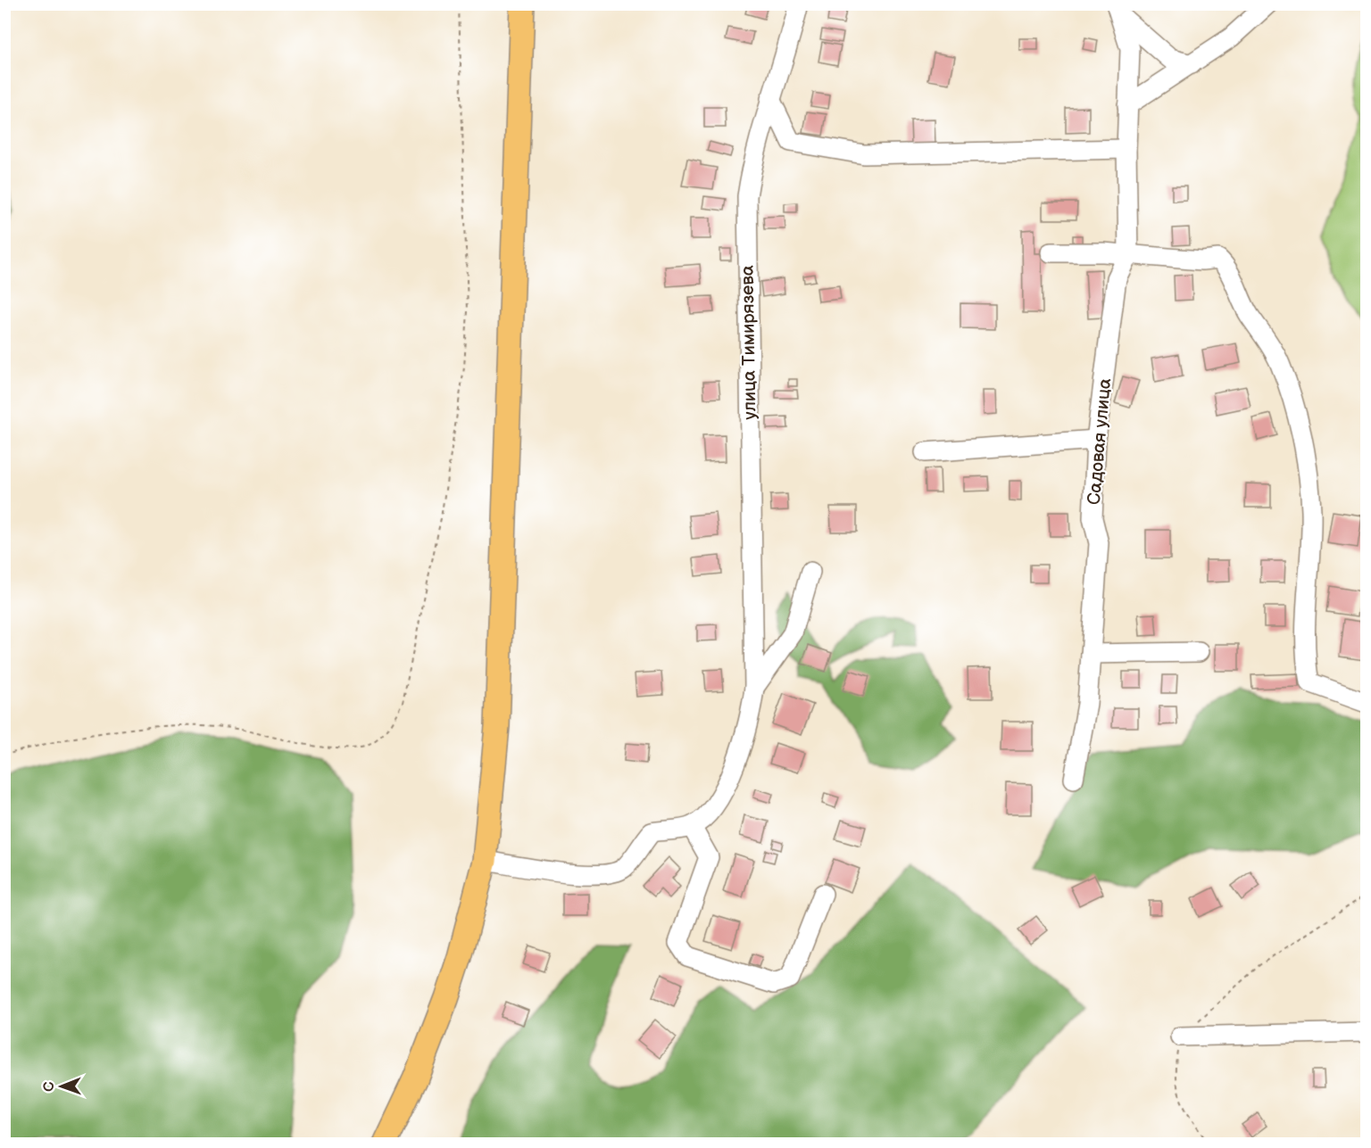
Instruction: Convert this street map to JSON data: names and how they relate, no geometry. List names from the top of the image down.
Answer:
{
  "streets": {
    "street": ["улица Тимирязева", "Садовая улица"]
  },
  "north": "left"
}
